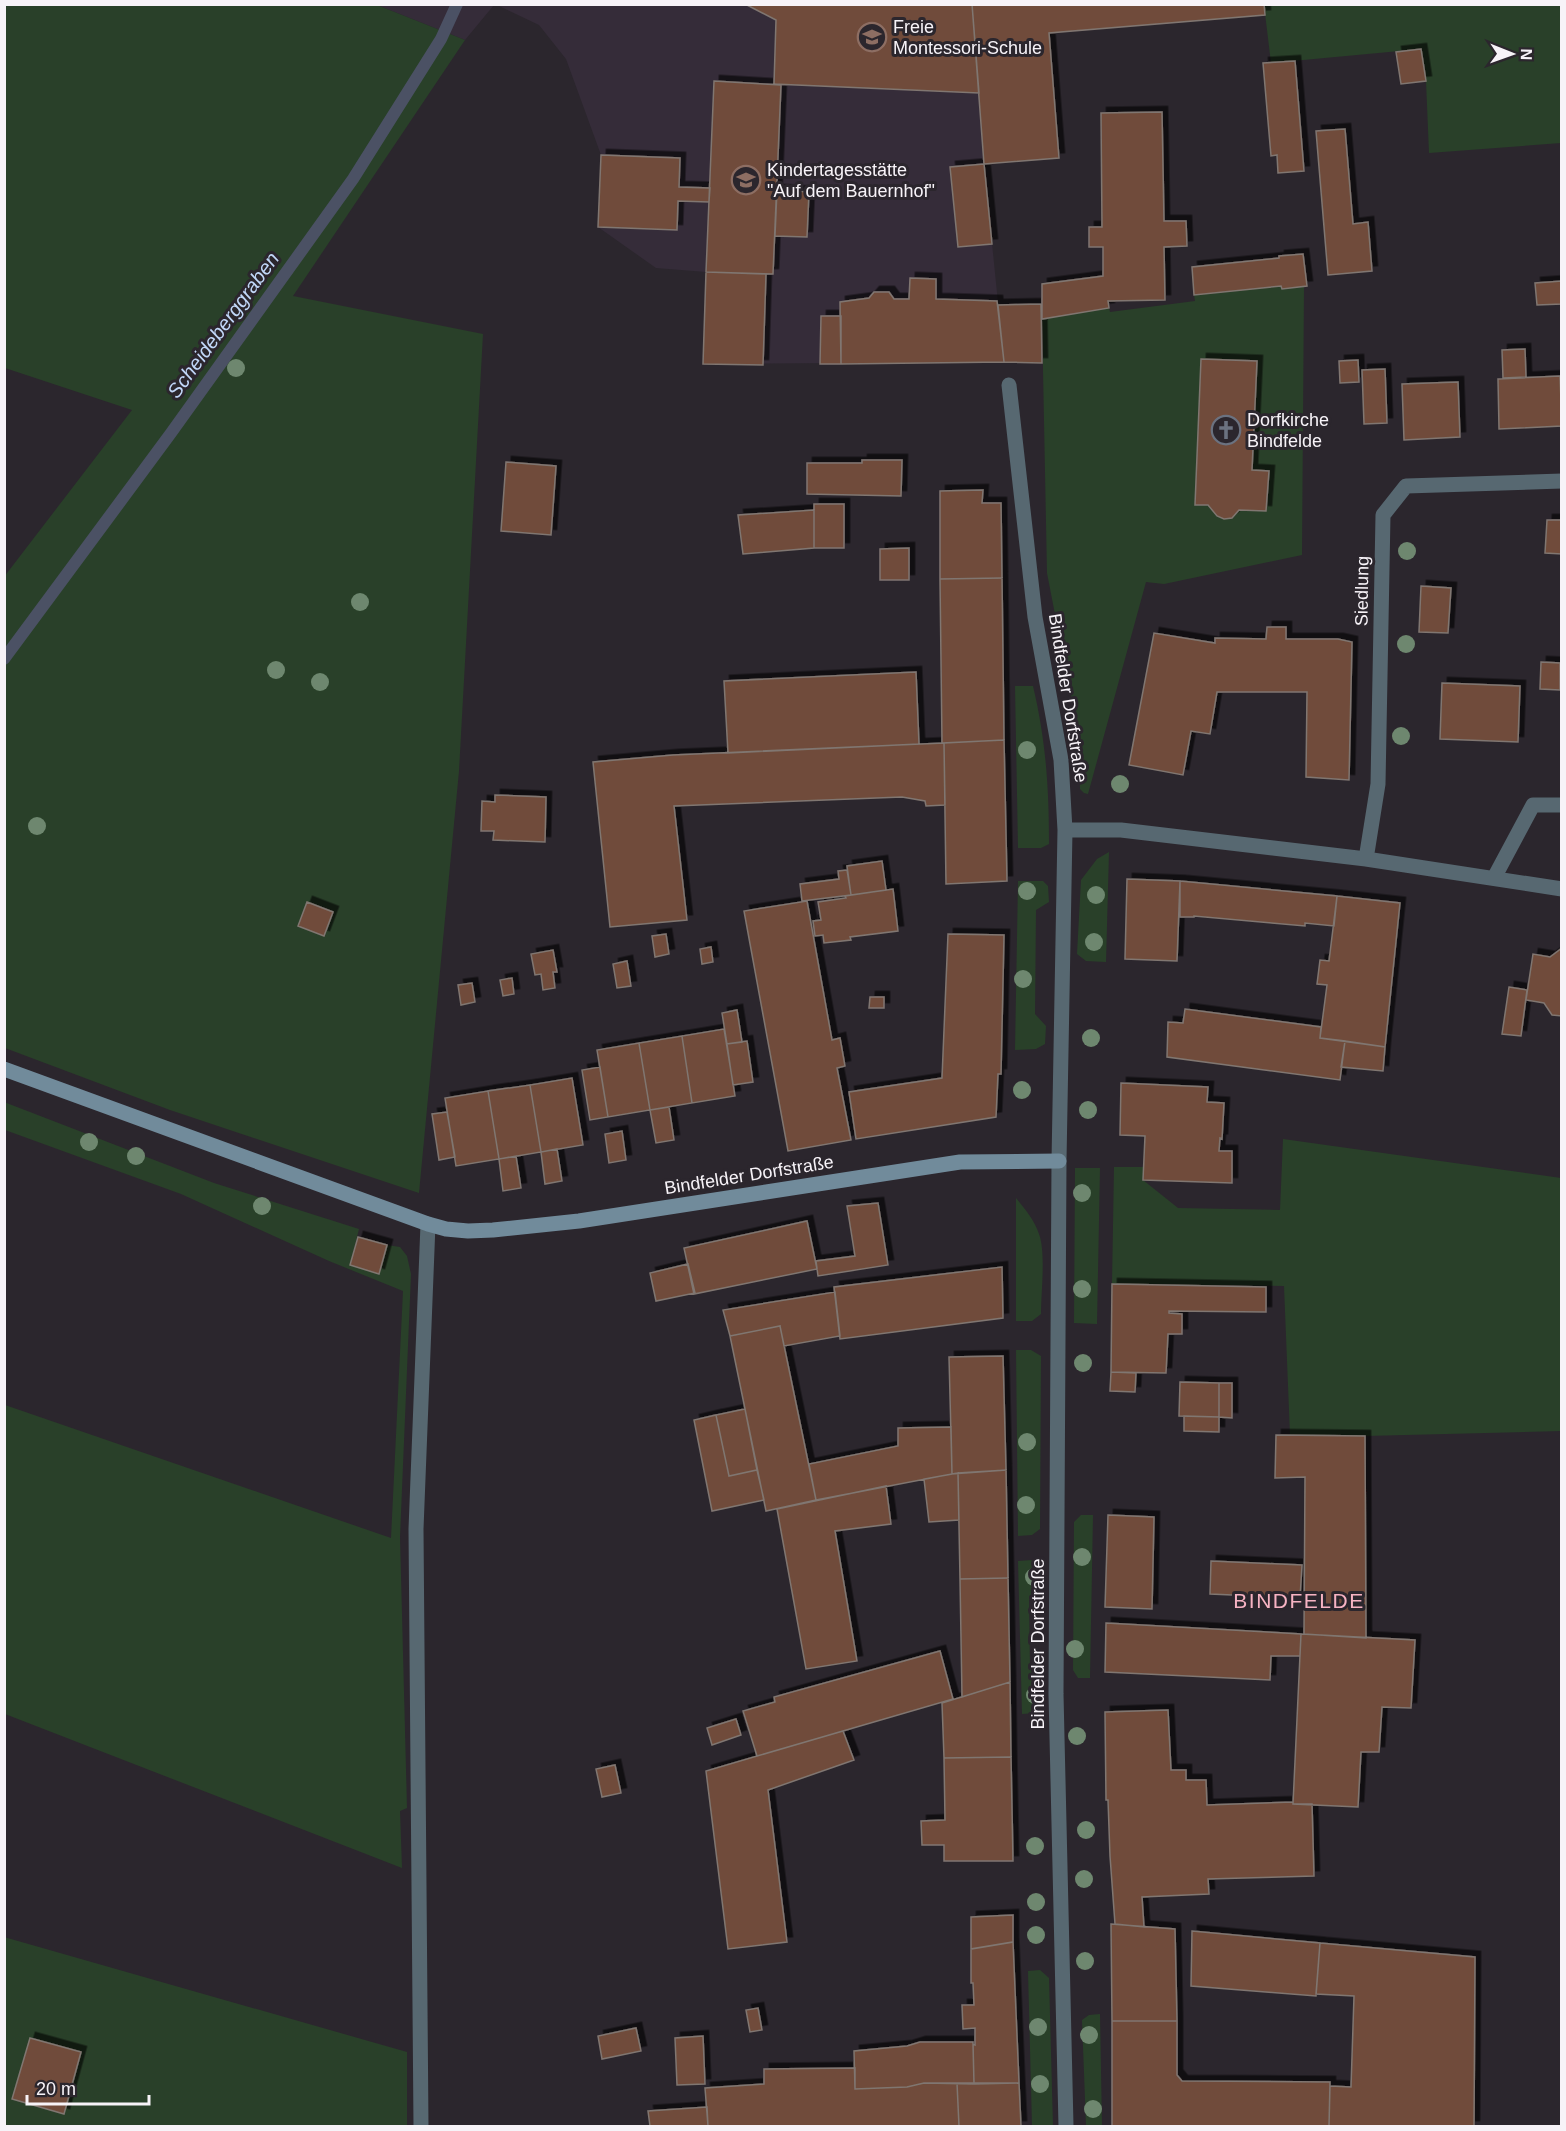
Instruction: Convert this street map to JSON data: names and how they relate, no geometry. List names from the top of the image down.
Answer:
{
  "streets": {
    "street": ["Siedlung", "Bindfelder Dorfstraße"]
  },
  "districts": ["BINDFELDE"],
  "water": ["Scheideberggraben"],
  "places": {
    "school or university": ["Freie Montessori-Schule", "Kindertagesstätte \"Auf dem Bauernhof\""],
    "church": ["Dorfkirche Bindfelde"]
  },
  "scale_bar": "20 m",
  "north": "right"
}
